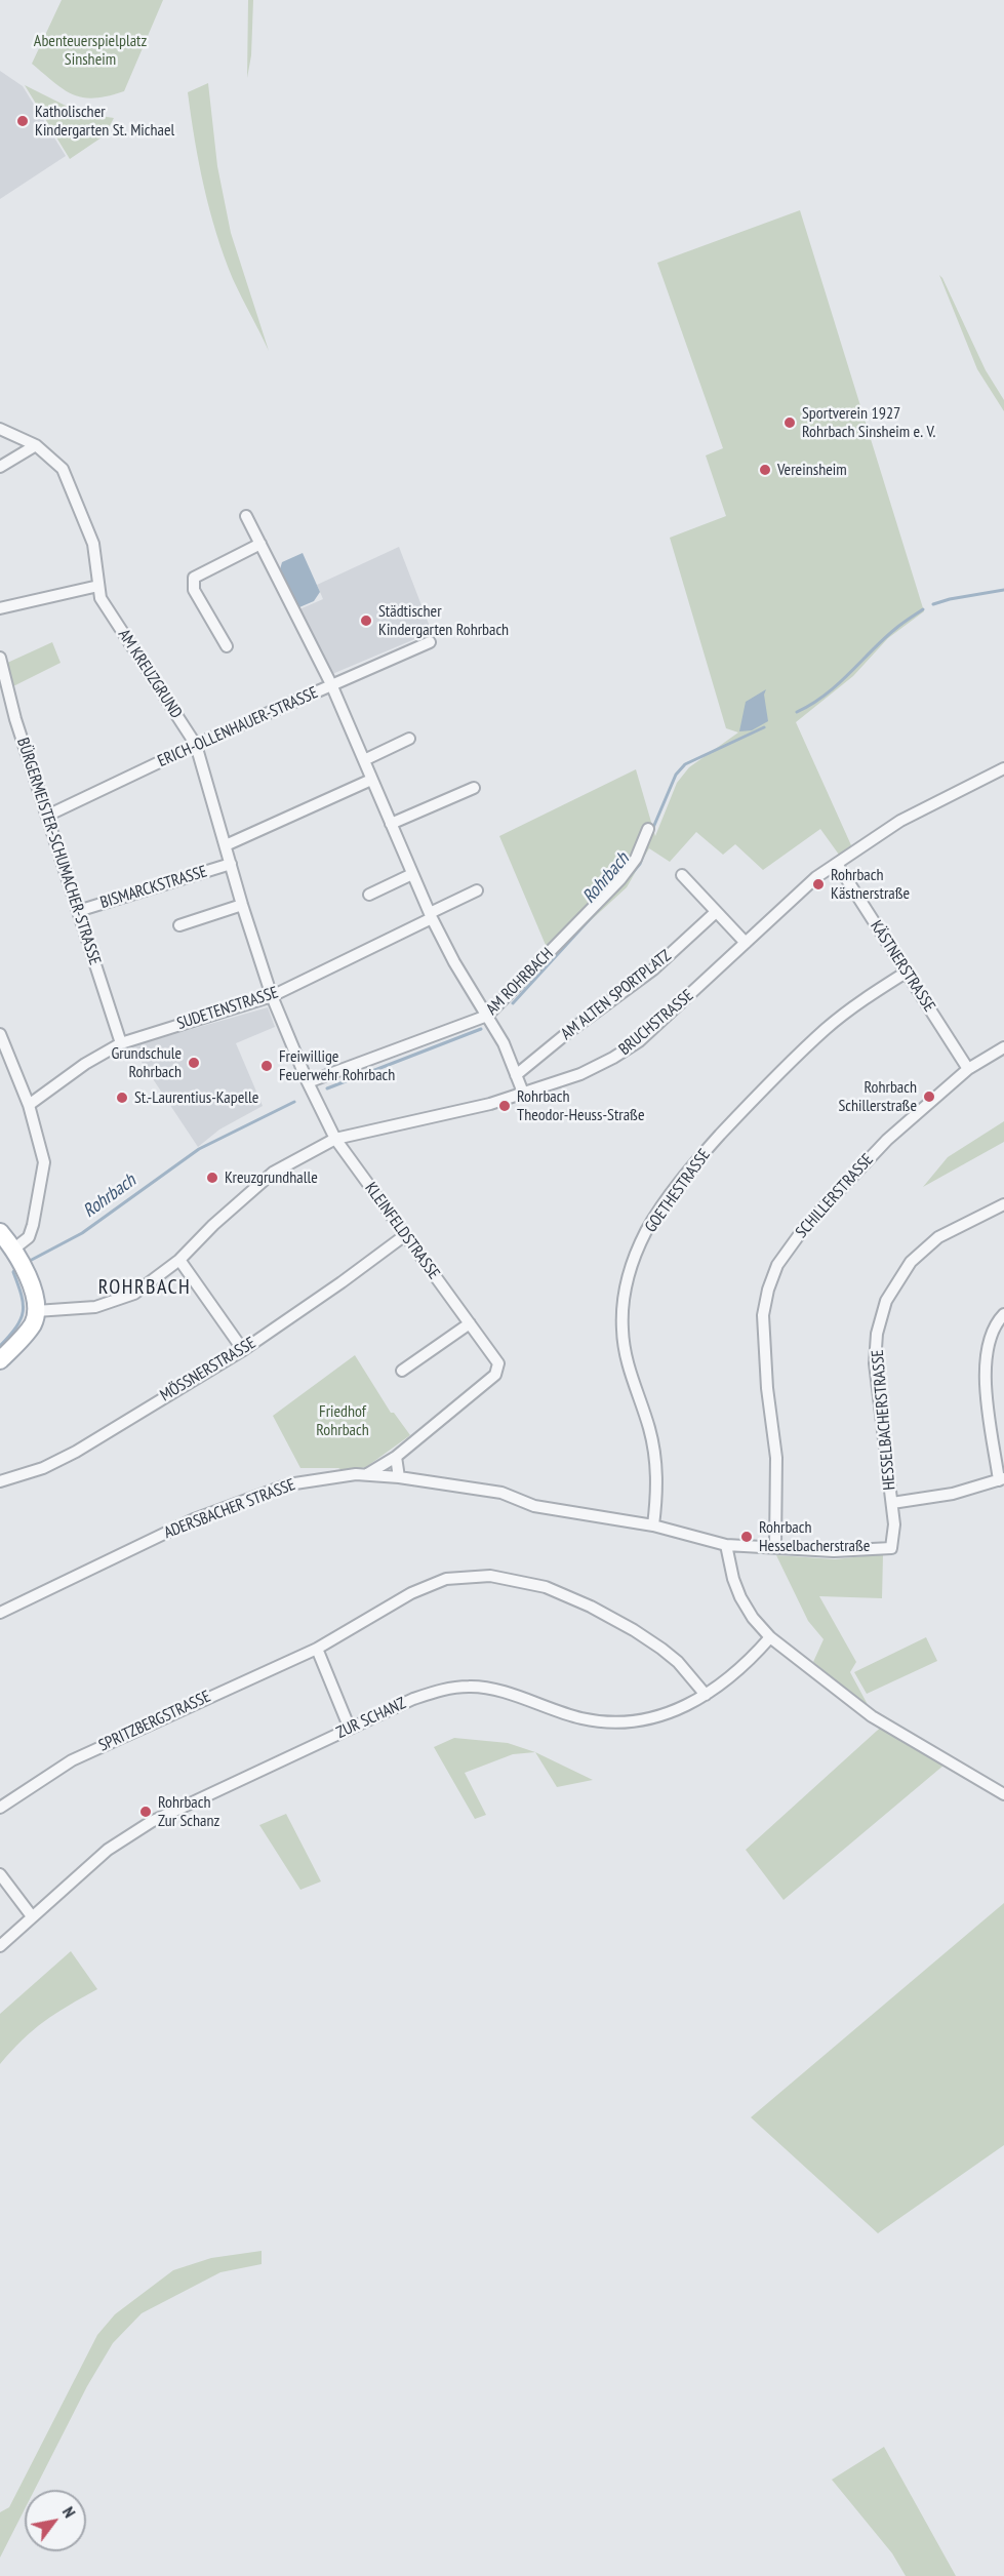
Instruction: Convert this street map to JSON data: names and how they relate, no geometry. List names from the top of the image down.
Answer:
{
  "streets": {
    "street": [
      "AM KREUZGRUND",
      "ERICH-OLLENHAUER-STRASSE",
      "BÜRGERMEISTER-SCHUMACHER-STRASSE",
      "BISMARCKSTRASSE",
      "KÄSTNERSTRASSE",
      "AM ROHRBACH",
      "AM ALTEN SPORTPLATZ",
      "SUDETENSTRASSE",
      "BRUCHSTRASSE",
      "GOETHESTRASSE",
      "SCHILLERSTRASSE",
      "KLEINFELDSTRASSE",
      "MÖSSNERSTRASSE",
      "HESSELBACHERSTRASSE",
      "ADERSBACHER STRASSE",
      "ZUR SCHANZ",
      "SPRITZBERGSTRASSE"
    ]
  },
  "crossings": [
    ["AM KREUZGRUND", "ERICH-OLLENHAUER-STRASSE"],
    ["AM KREUZGRUND", "BISMARCKSTRASSE"],
    ["AM KREUZGRUND", "AM ROHRBACH"],
    ["AM KREUZGRUND", "SUDETENSTRASSE"],
    ["AM KREUZGRUND", "BRUCHSTRASSE"],
    ["AM KREUZGRUND", "KLEINFELDSTRASSE"],
    ["ERICH-OLLENHAUER-STRASSE", "BÜRGERMEISTER-SCHUMACHER-STRASSE"],
    ["BÜRGERMEISTER-SCHUMACHER-STRASSE", "BISMARCKSTRASSE"],
    ["BÜRGERMEISTER-SCHUMACHER-STRASSE", "SUDETENSTRASSE"],
    ["KÄSTNERSTRASSE", "BRUCHSTRASSE"],
    ["KÄSTNERSTRASSE", "GOETHESTRASSE"],
    ["KÄSTNERSTRASSE", "SCHILLERSTRASSE"],
    ["BRUCHSTRASSE", "KLEINFELDSTRASSE"],
    ["GOETHESTRASSE", "ADERSBACHER STRASSE"],
    ["SCHILLERSTRASSE", "ADERSBACHER STRASSE"],
    ["KLEINFELDSTRASSE", "MÖSSNERSTRASSE"],
    ["KLEINFELDSTRASSE", "ADERSBACHER STRASSE"],
    ["HESSELBACHERSTRASSE", "ADERSBACHER STRASSE"],
    ["ZUR SCHANZ", "SPRITZBERGSTRASSE"]
  ],
  "districts": ["ROHRBACH"],
  "water": ["Rohrbach"],
  "parks": ["Abenteuerspielplatz Sinsheim", "Friedhof Rohrbach"],
  "places": [
    "Katholischer Kindergarten St. Michael",
    "Sportverein 1927 Rohrbach Sinsheim e. V.",
    "Vereinsheim",
    "Städtischer Kindergarten Rohrbach",
    "Rohrbach Kästnerstraße",
    "Grundschule Rohrbach",
    "Freiwillige Feuerwehr Rohrbach",
    "Rohrbach Schillerstraße",
    "St.-Laurentius-Kapelle",
    "Rohrbach Theodor-Heuss-Straße",
    "Kreuzgrundhalle",
    "Rohrbach Hesselbacherstraße",
    "Rohrbach Zur Schanz"
  ],
  "north": "top right"
}
